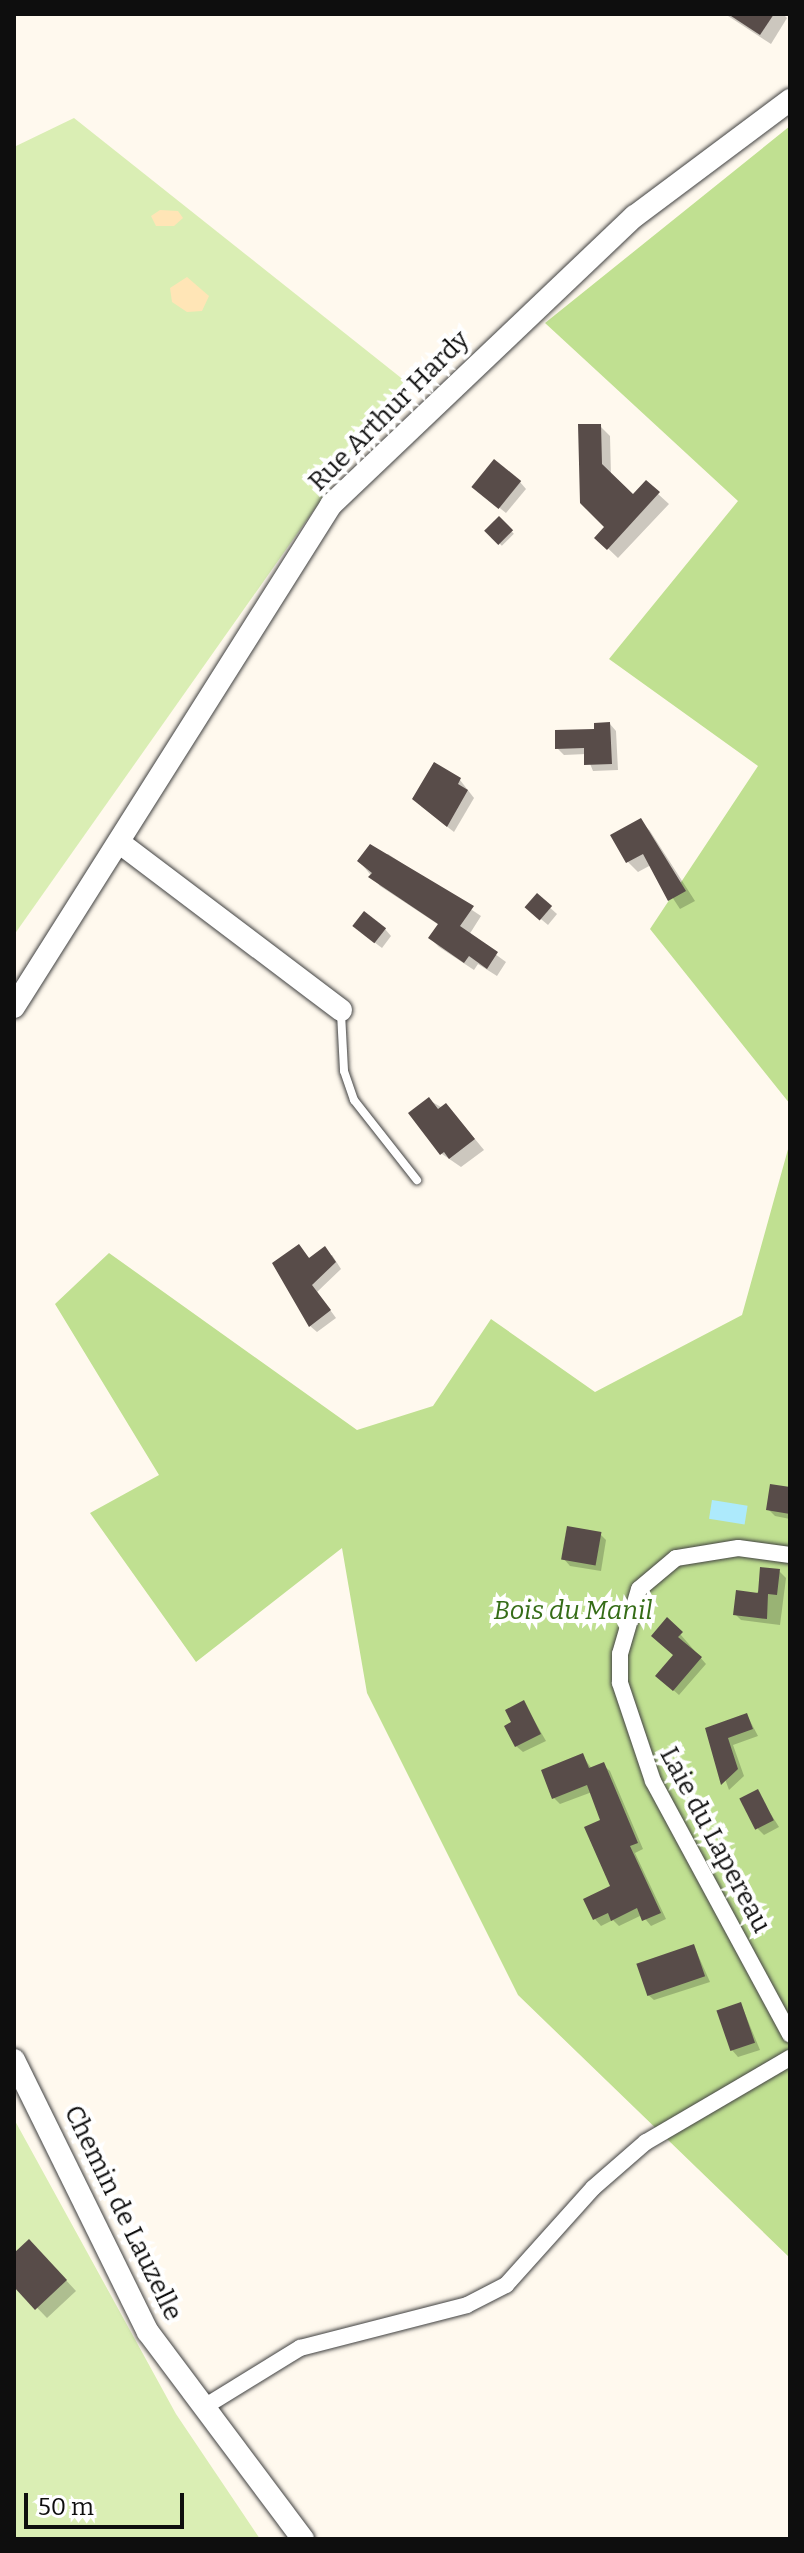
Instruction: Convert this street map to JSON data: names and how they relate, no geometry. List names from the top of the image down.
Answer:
{
  "streets": {
    "street": ["Rue Arthur Hardy", "Laie du Lapereau", "Chemin de Lauzelle"]
  },
  "parks": ["Bois du Manil"],
  "scale_bar": "50 m"
}
